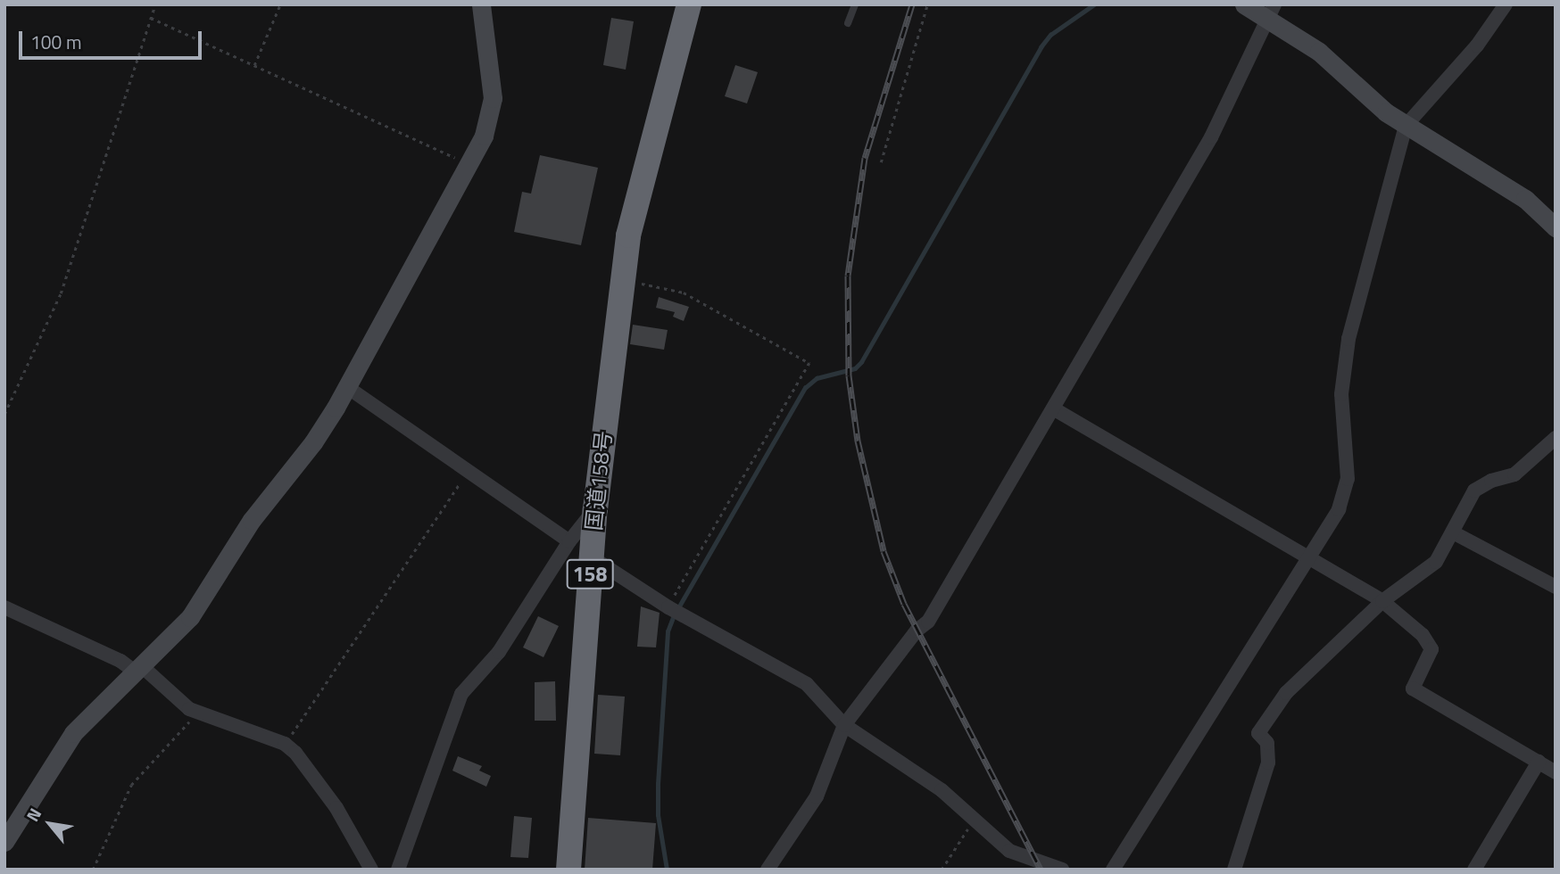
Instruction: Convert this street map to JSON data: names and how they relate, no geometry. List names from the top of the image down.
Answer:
{
  "streets": {
    "highway": ["国道158号", "158"]
  },
  "scale_bar": "100 m",
  "north": "top left"
}
